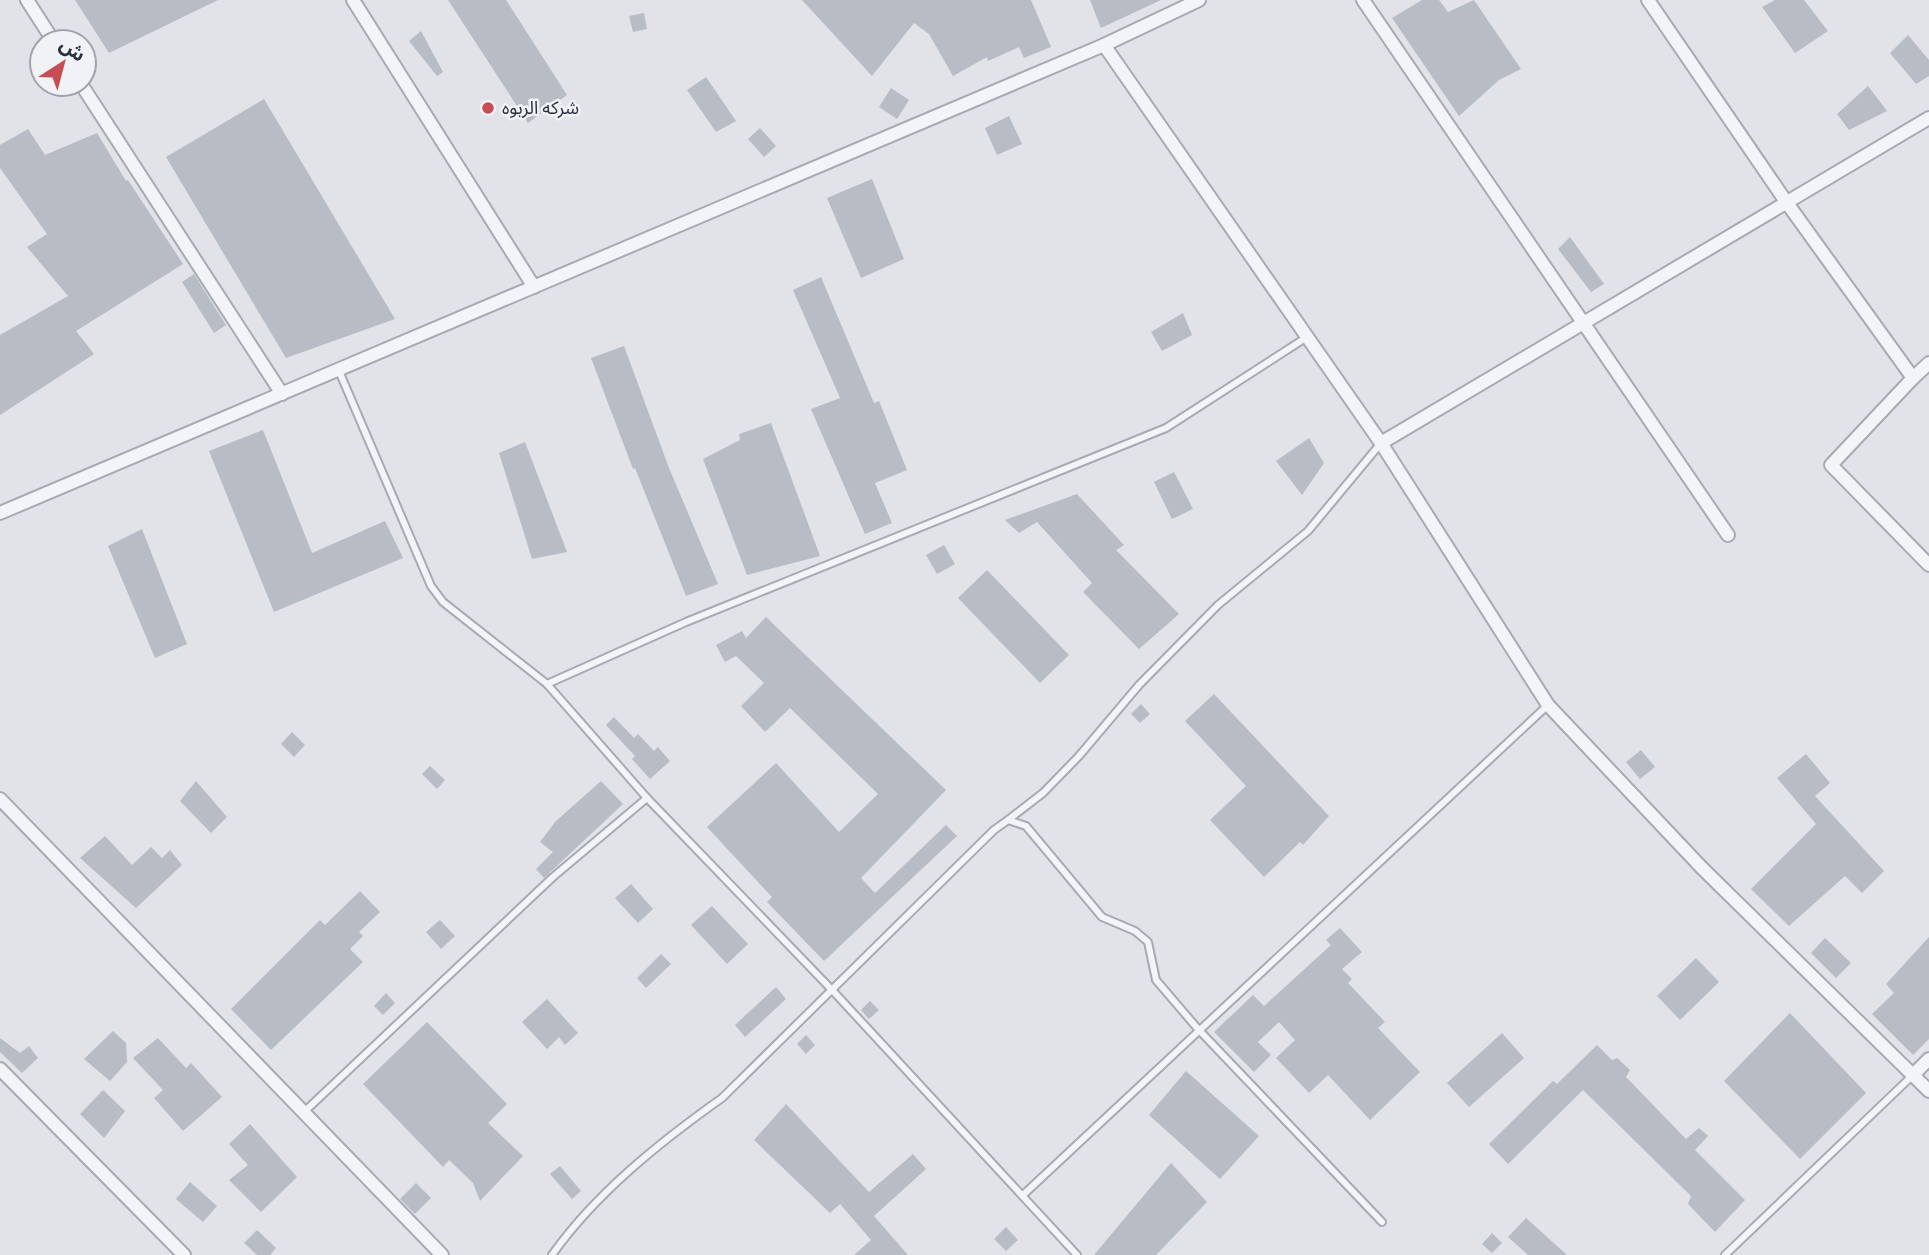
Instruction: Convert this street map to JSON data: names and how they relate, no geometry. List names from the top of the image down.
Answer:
{
  "places": ["شركه الربوه"],
  "north": "top right"
}
